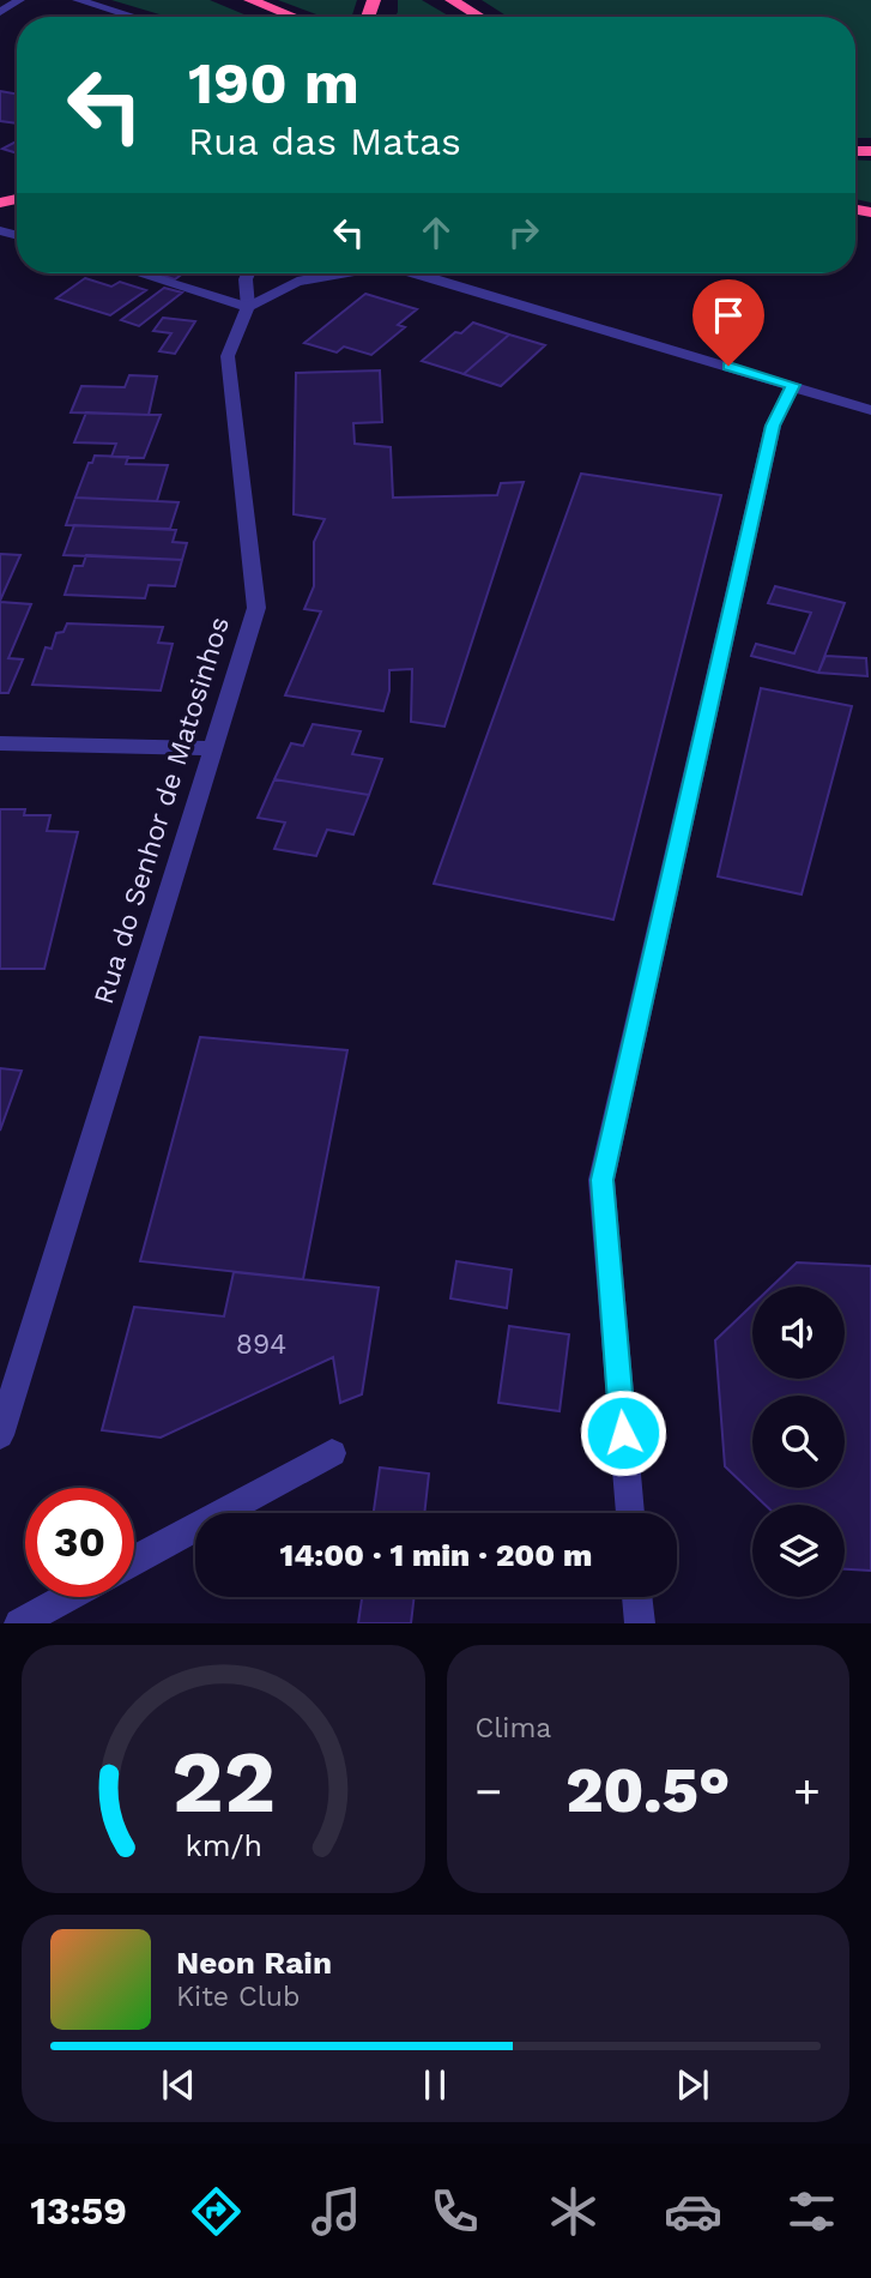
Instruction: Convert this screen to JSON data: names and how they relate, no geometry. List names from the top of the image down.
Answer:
{
  "streets": {
    "street": ["Rua do Senhor de Matosinhos"]
  },
  "house_numbers": ["894"],
  "page": {
    "turn": ["190 m", "Rua das Matas"],
    "limit": "30",
    "trip": "14:00 · 1 min · 200 m",
    "tile": "Clima",
    "heat": ["−", "20.5°", "+"],
    "song": ["Neon Rain", "Kite Club"],
    "tabs": "13:59",
    "gauge": ["22", "km/h"]
  }
}
